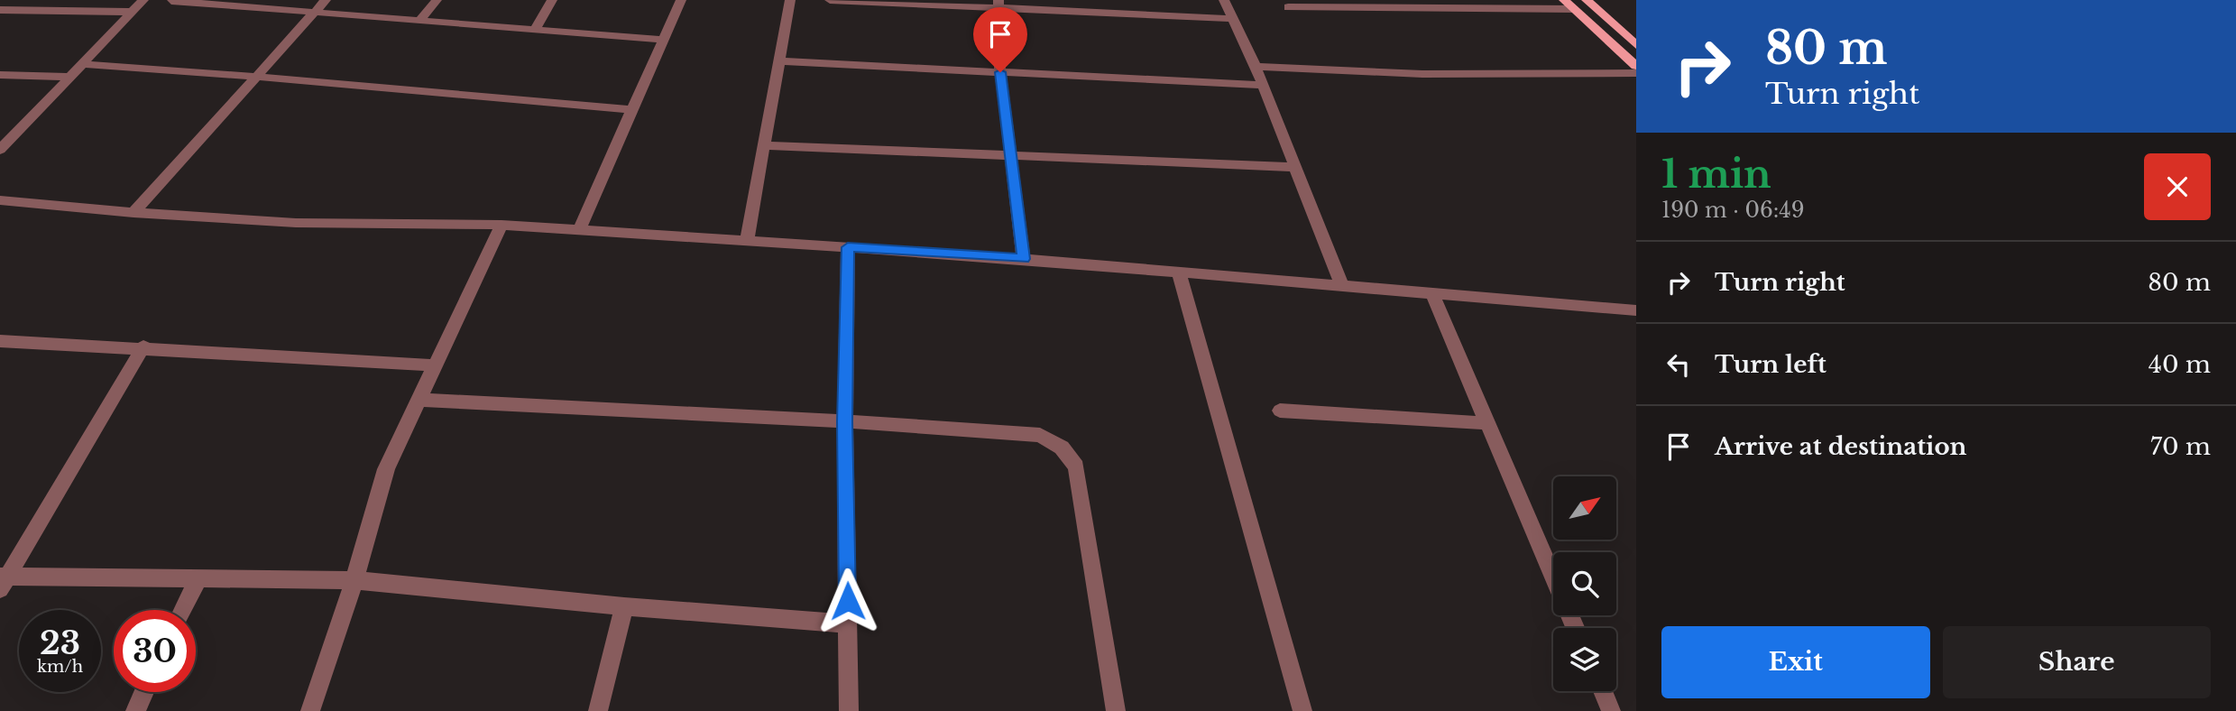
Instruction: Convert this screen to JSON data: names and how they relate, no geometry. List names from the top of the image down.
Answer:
{
  "north": "top right",
  "page": {
    "turn": ["80 m", "Turn right"],
    "heading": ["1 min", "190 m · 06:49"],
    "list": [
      {
        "name": "Turn right",
        "value": "80 m"
      },
      {
        "name": "Turn left",
        "value": "40 m"
      },
      {
        "name": "Arrive at destination",
        "value": "70 m"
      }
    ],
    "speed": "23 km/h",
    "limit": "30",
    "buttons": ["Exit", "Share"]
  }
}
